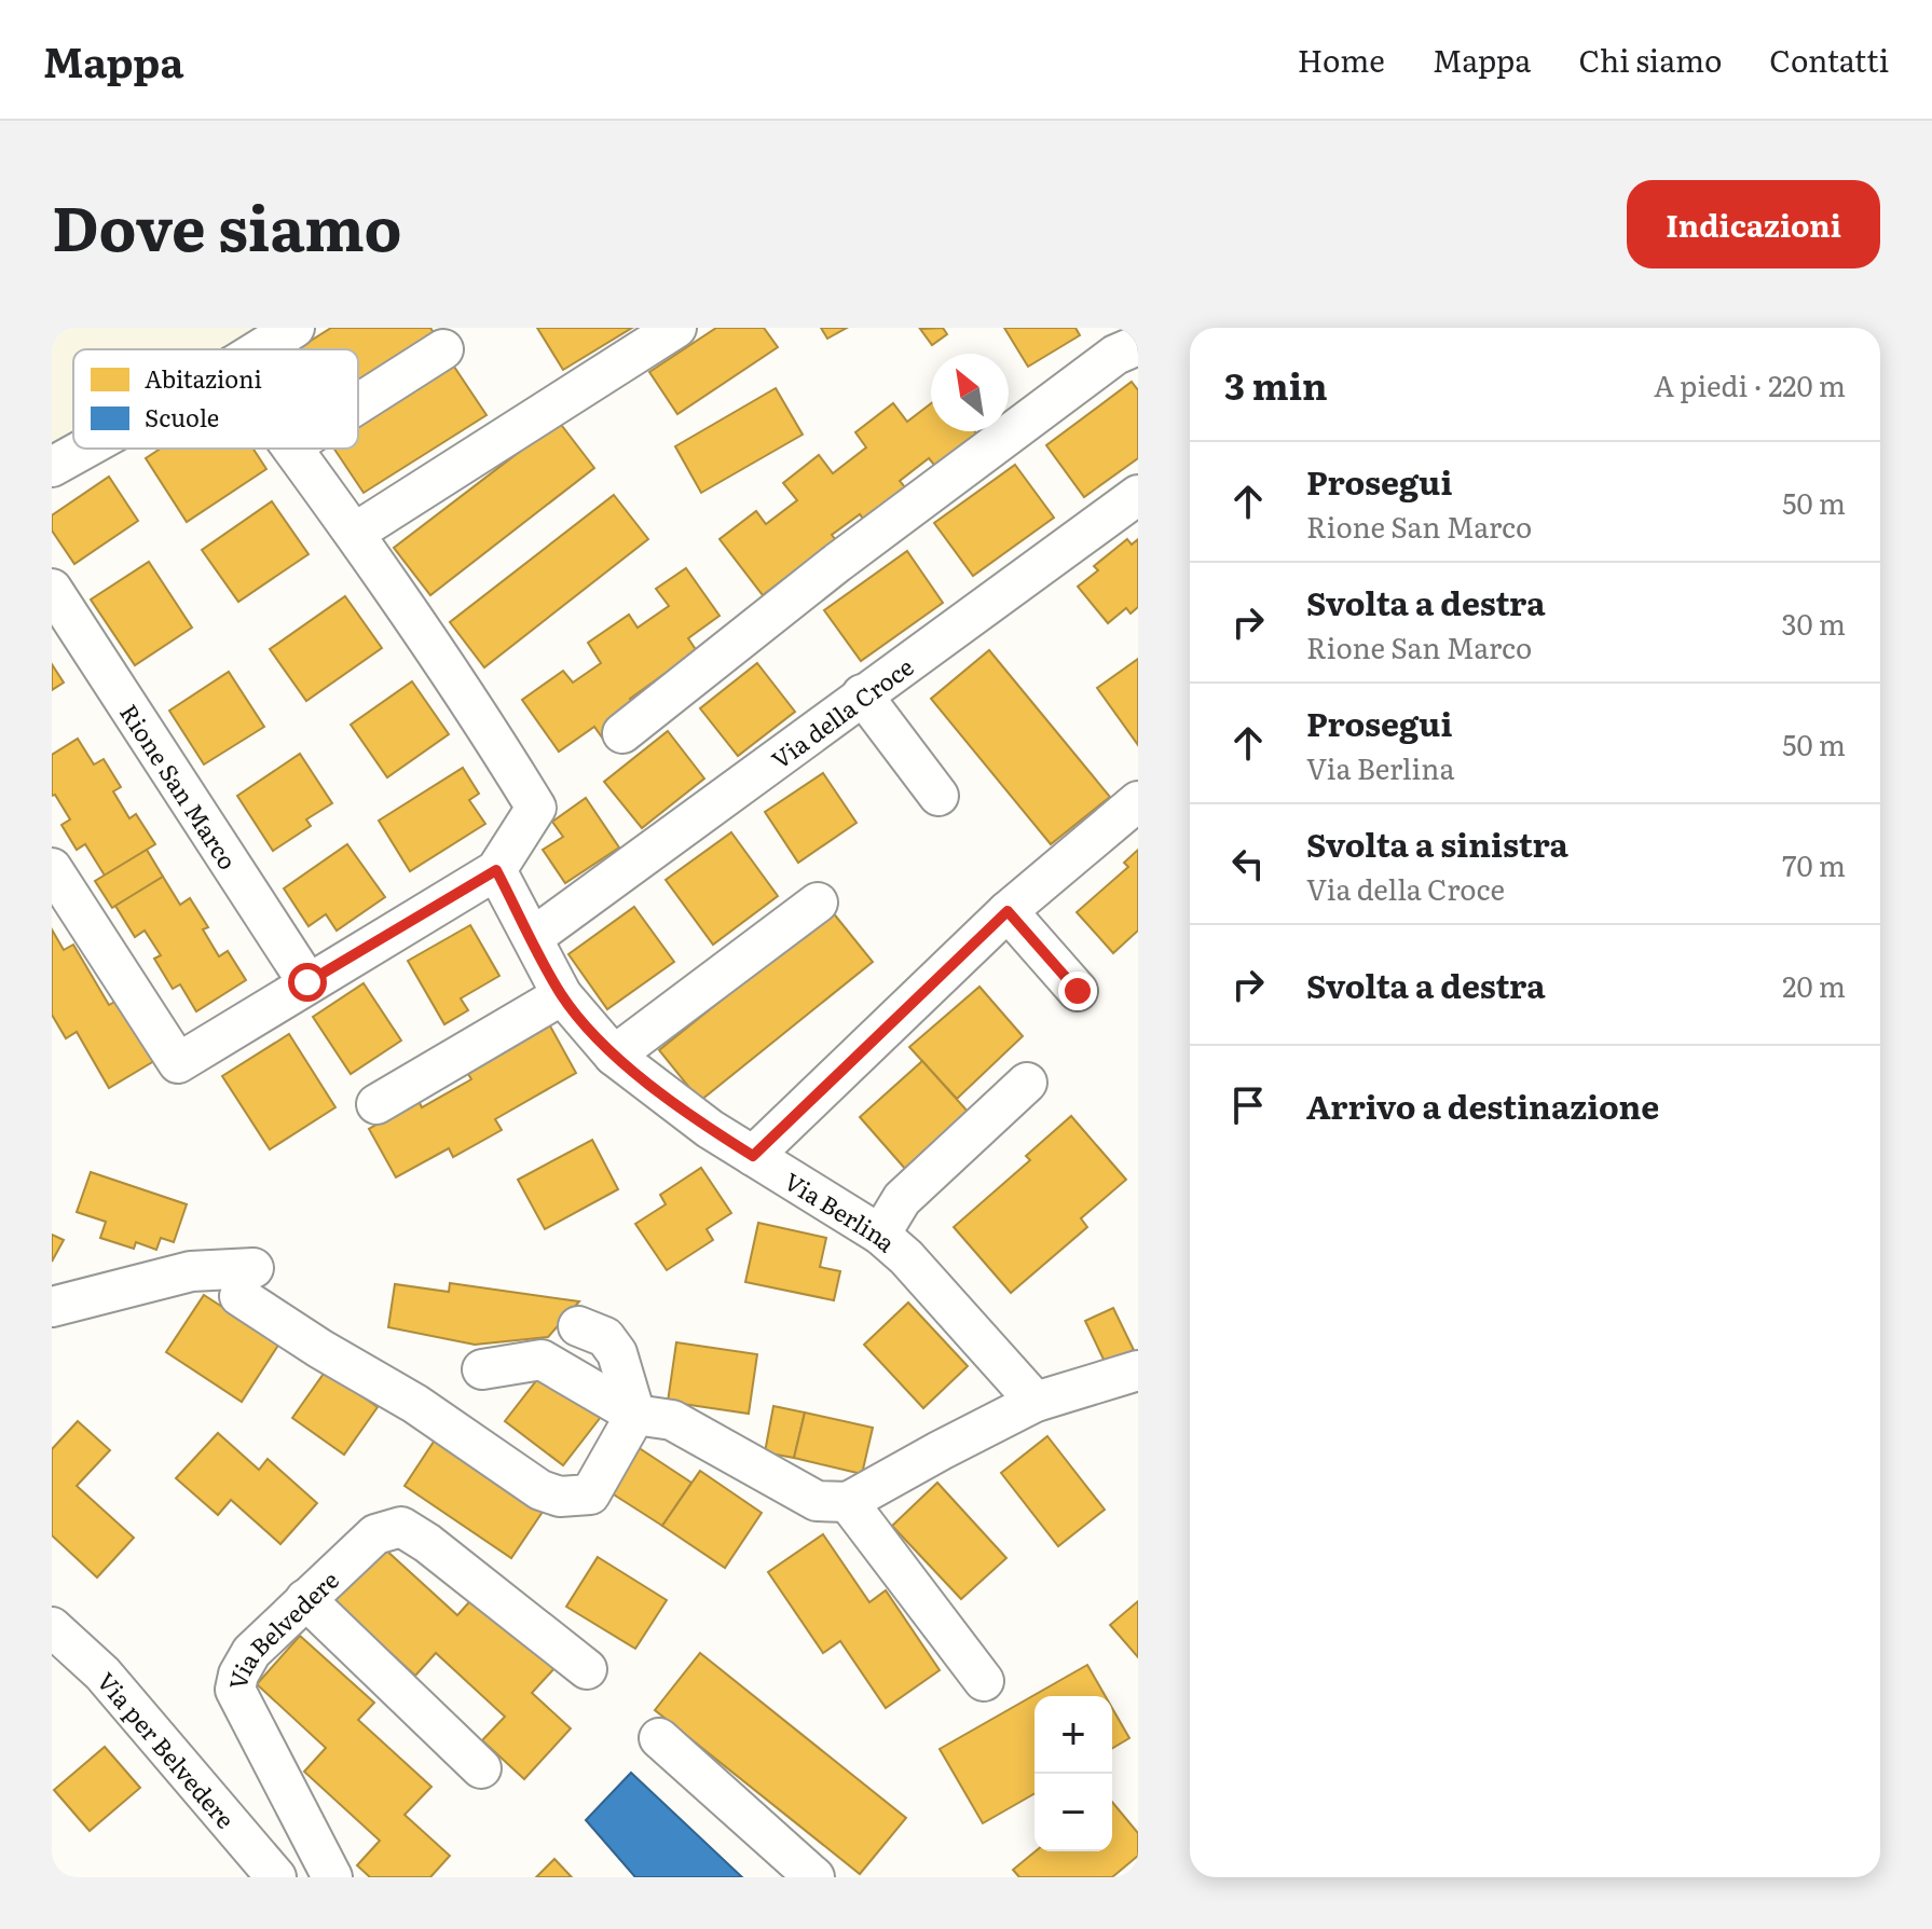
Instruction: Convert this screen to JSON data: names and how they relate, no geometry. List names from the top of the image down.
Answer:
{
  "streets": {
    "street": [
      "Via della Croce",
      "Rione San Marco",
      "Via Berlina",
      "Via Belvedere",
      "Via per Belvedere"
    ]
  },
  "legend": ["Abitazioni", "Scuole"],
  "north": "top left",
  "page": {
    "header": "Mappa",
    "nav": [
      "Home",
      "Mappa",
      "Chi siamo",
      "Contatti"
    ],
    "title": "Dove siamo",
    "buttons": "Indicazioni",
    "heading": ["3 min", "A piedi · 220 m"],
    "list": [
      ["Prosegui", "Rione San Marco", "50 m"],
      ["Svolta a destra", "Rione San Marco", "30 m"],
      ["Prosegui", "Via Berlina", "50 m"],
      ["Svolta a sinistra", "Via della Croce", "70 m"],
      ["Svolta a destra", "20 m"],
      "Arrivo a destinazione"
    ],
    "map_buttons": ["+", "−"]
  }
}
